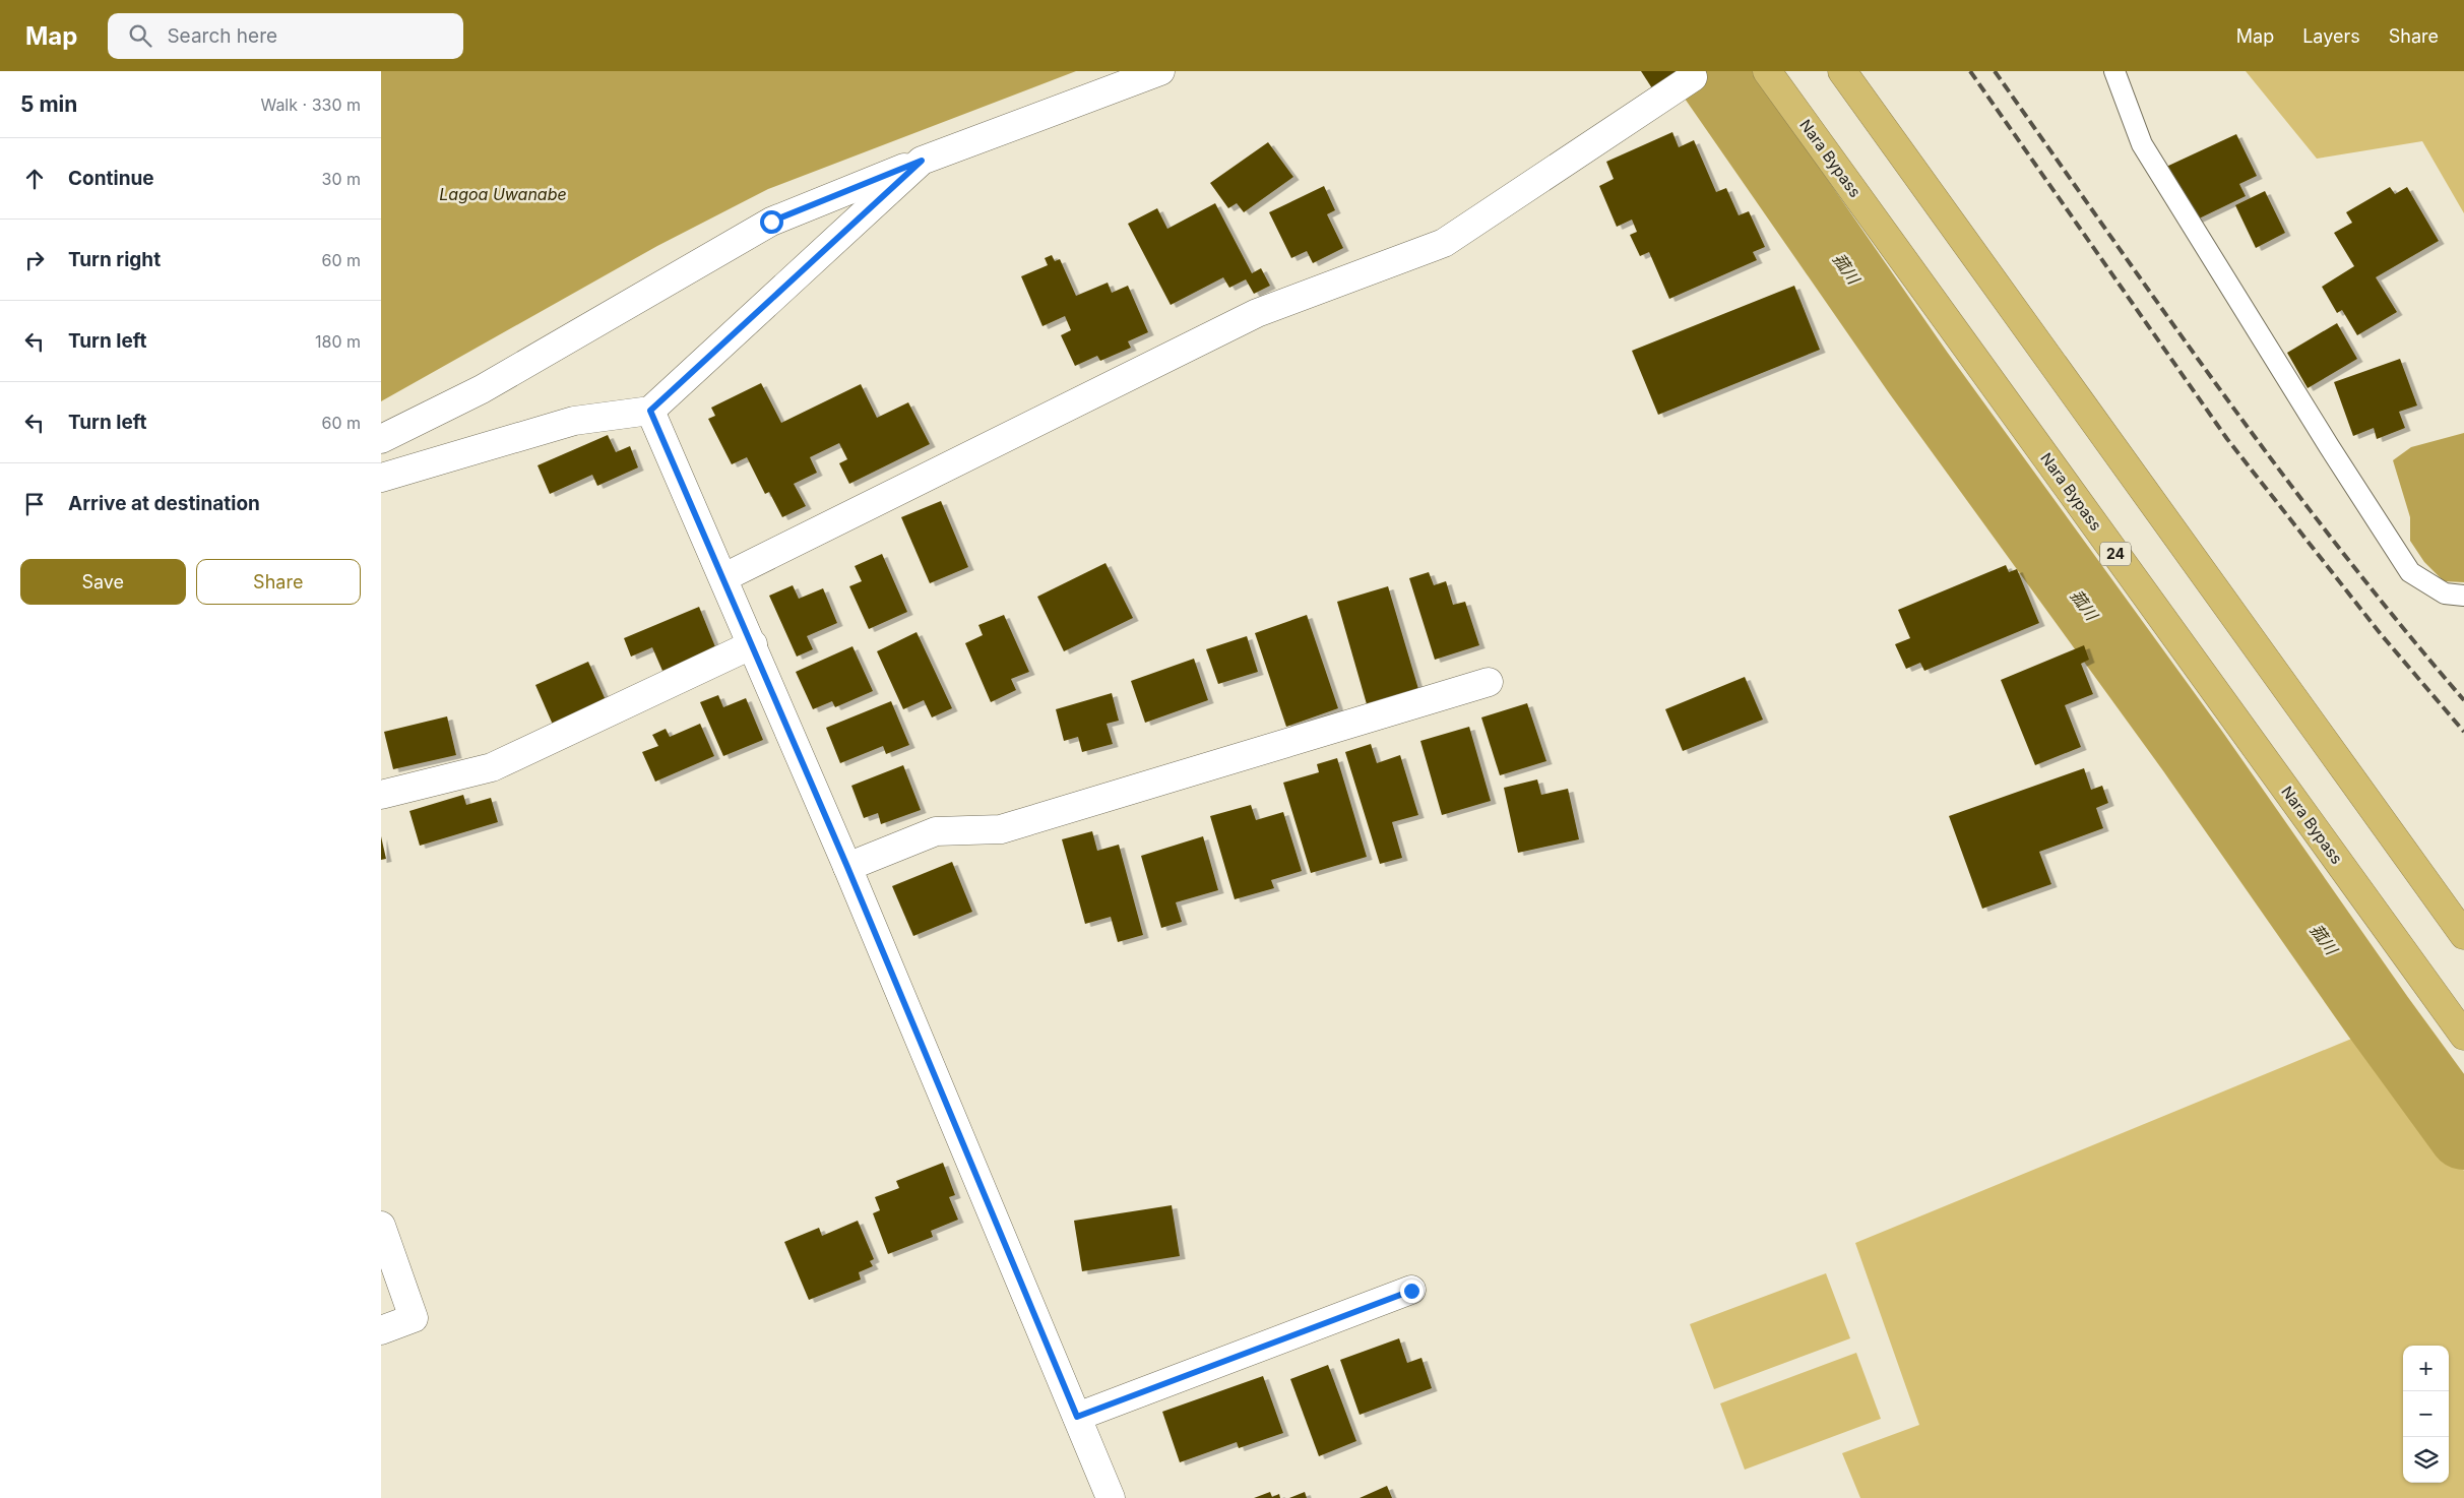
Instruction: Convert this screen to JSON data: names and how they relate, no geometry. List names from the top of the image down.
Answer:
{
  "streets": {
    "highway": ["Nara Bypass", "24"]
  },
  "water": ["Lagoa Uwanabe", "菰川"],
  "page": {
    "header": "Map",
    "search": "Search here",
    "nav": ["Map", "Layers", "Share"],
    "heading": ["5 min", "Walk · 330 m"],
    "list": [
      ["Continue", "30 m"],
      ["Turn right", "60 m"],
      ["Turn left", "180 m"],
      ["Turn left", "60 m"],
      "Arrive at destination"
    ],
    "buttons": ["Save", "Share"],
    "map_buttons": ["+", "−"]
  }
}
